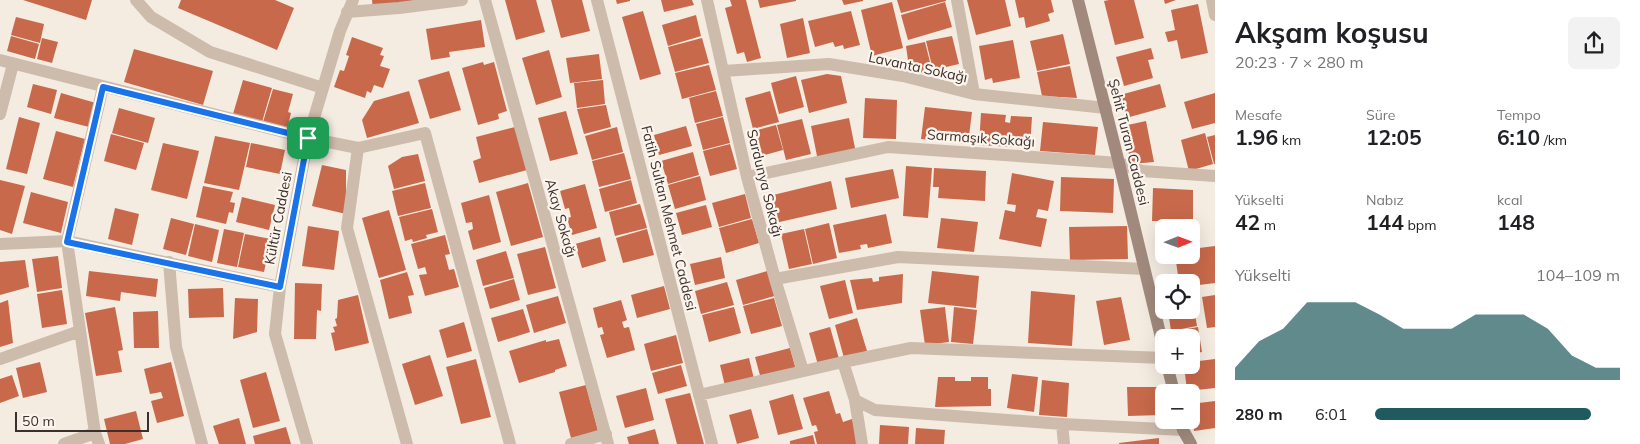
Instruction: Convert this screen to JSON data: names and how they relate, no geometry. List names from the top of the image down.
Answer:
{
  "streets": {
    "street": [
      "Lavanta Sokağı",
      "Sarmaşık Sokağı",
      "Şehit Turan Caddesi",
      "Sardunya Sokağı",
      "Kültür Caddesi",
      "Akay Sokağı",
      "Fatih Sultan Mehmet Caddesi"
    ]
  },
  "crossings": [
    ["Lavanta Sokağı", "Şehit Turan Caddesi"],
    ["Lavanta Sokağı", "Sardunya Sokağı"],
    ["Sarmaşık Sokağı", "Şehit Turan Caddesi"],
    ["Sarmaşık Sokağı", "Sardunya Sokağı"]
  ],
  "scale_bar": "50 m",
  "north": "right",
  "page": {
    "heading": ["Akşam koşusu", "20:23 · 7 × 280 m"],
    "stats": [
      ["Mesafe", "1.96 km"],
      ["Süre", "12:05"],
      ["Tempo", "6:10 /km"],
      ["Yükselti", "42 m"],
      ["Nabız", "144 bpm"],
      ["kcal", "148"]
    ],
    "map_buttons": ["+", "−"],
    "chart": ["Yükselti", "104–109 m"],
    "list": [
      {
        "name": "280 m",
        "note": "6:01"
      }
    ],
    "scale": "50 m"
  }
}
